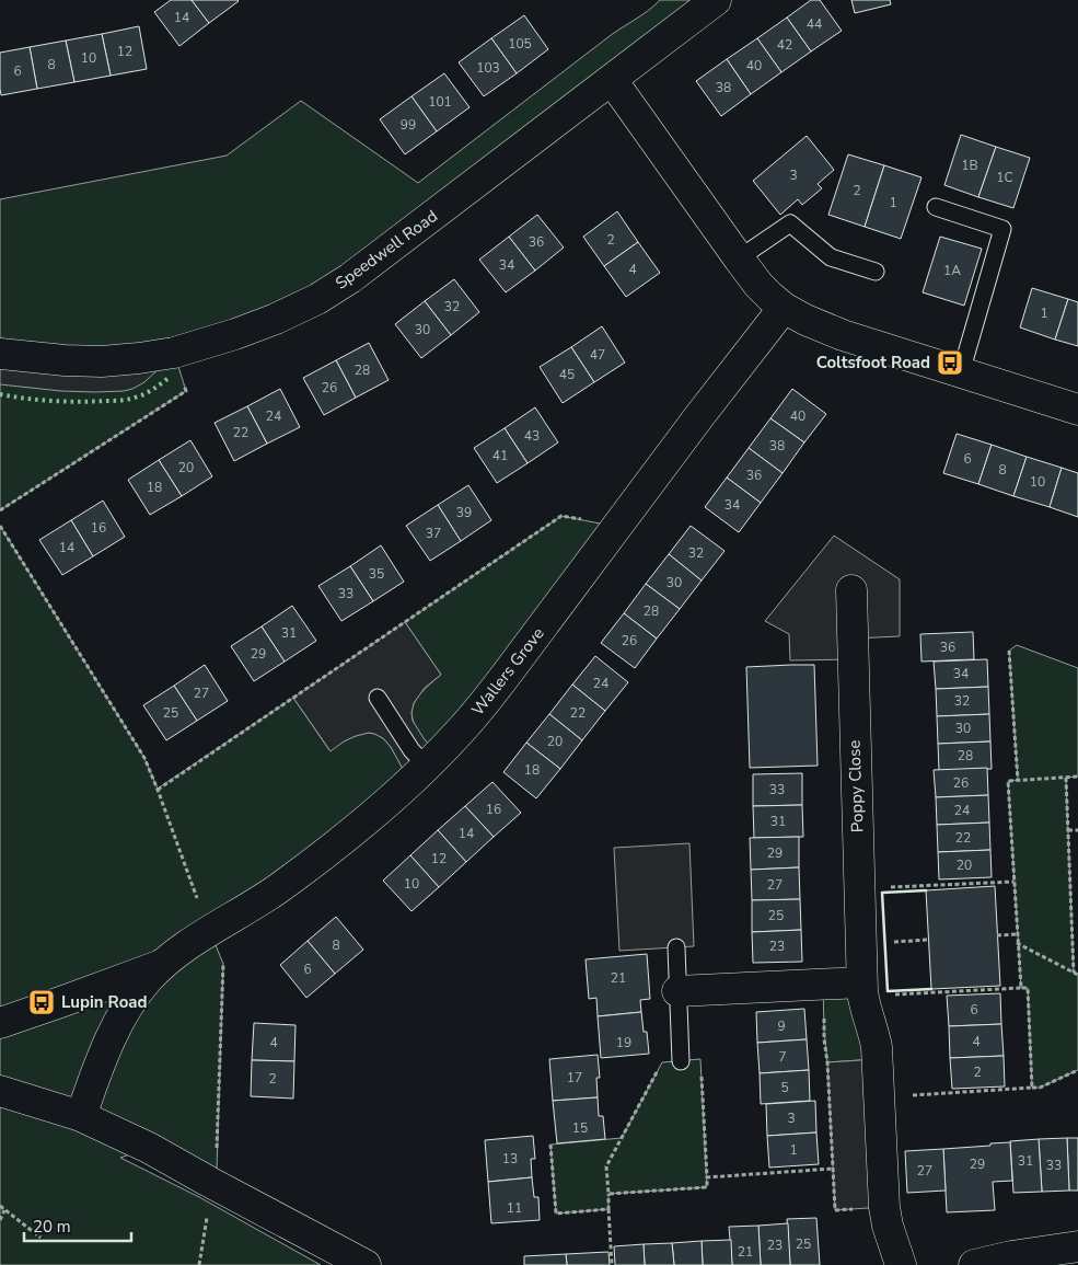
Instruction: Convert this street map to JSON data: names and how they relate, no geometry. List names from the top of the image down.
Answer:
{
  "streets": {
    "street": ["Speedwell Road", "Wallers Grove", "Poppy Close"]
  },
  "places": {
    "bus stop": ["Coltsfoot Road", "Lupin Road"]
  },
  "house_numbers": [
    "14",
    "44",
    "105",
    "42",
    "12",
    "10",
    "8",
    "40",
    "103",
    "6",
    "38",
    "101",
    "99",
    "1B",
    "3",
    "1C",
    "2",
    "1",
    "2",
    "36",
    "34",
    "4",
    "1A",
    "32",
    "1",
    "30",
    "47",
    "28",
    "45",
    "26",
    "24",
    "40",
    "22",
    "43",
    "38",
    "41",
    "6",
    "20",
    "8",
    "36",
    "10",
    "18",
    "34",
    "39",
    "16",
    "37",
    "14",
    "32",
    "35",
    "30",
    "33",
    "28",
    "31",
    "26",
    "36",
    "29",
    "34",
    "24",
    "27",
    "32",
    "25",
    "22",
    "30",
    "20",
    "28",
    "18",
    "26",
    "33",
    "16",
    "24",
    "31",
    "14",
    "22",
    "29",
    "12",
    "20",
    "10",
    "27",
    "25",
    "8",
    "23",
    "6",
    "21",
    "6",
    "9",
    "4",
    "4",
    "19",
    "7",
    "2",
    "17",
    "2",
    "5",
    "3",
    "15",
    "1",
    "13",
    "31",
    "29",
    "33",
    "27",
    "11",
    "25",
    "23",
    "21"
  ],
  "scale_bar": "20 m"
}
